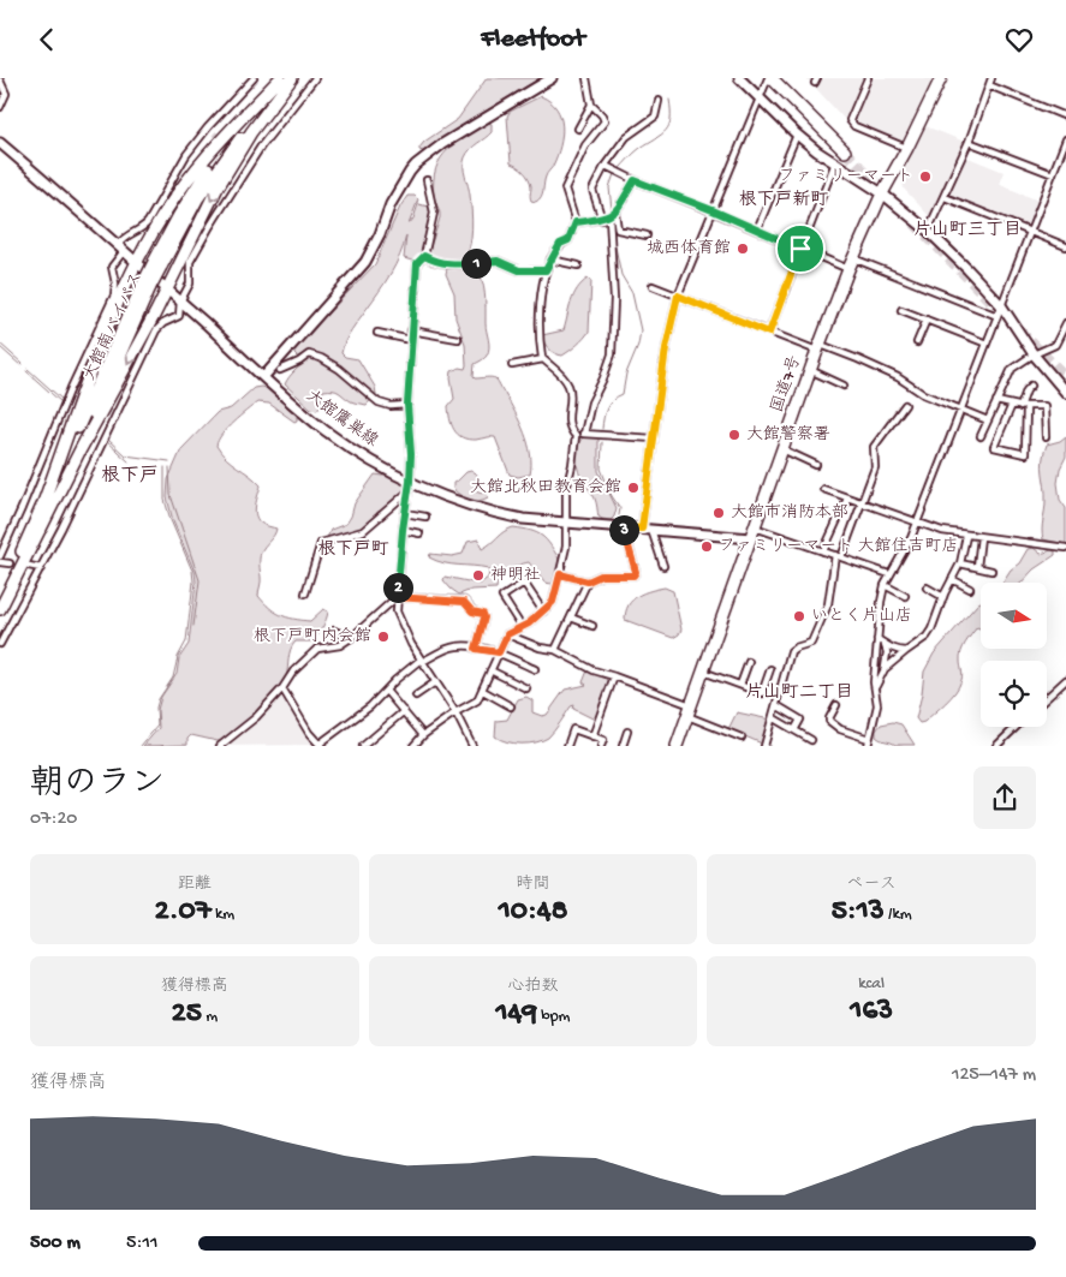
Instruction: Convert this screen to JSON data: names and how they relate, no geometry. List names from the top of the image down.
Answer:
{
  "streets": {
    "highway": ["大館南バイパス", "国道7号"],
    "street": ["大館鷹巣線"]
  },
  "crossings": [
    ["国道7号", "大館鷹巣線"]
  ],
  "districts": [
    "根下戸新町",
    "片山町三丁目",
    "根下戸",
    "根下戸町",
    "片山町二丁目"
  ],
  "places": [
    "ファミリーマート",
    "城西体育館",
    "大館警察署",
    "大館北秋田教育会館",
    "大館市消防本部",
    "ファミリーマート 大館住吉町店",
    "神明社",
    "いとく片山店",
    "根下戸町内会館"
  ],
  "north": "right",
  "page": {
    "header": "Fleetfoot",
    "pins": ["1", "3", "2"],
    "heading": ["朝のラン", "07:20"],
    "stats": [
      ["距離", "2.07 km"],
      ["時間", "10:48"],
      ["ペース", "5:13 /km"],
      ["獲得標高", "25 m"],
      ["心拍数", "149 bpm"],
      ["kcal", "163"]
    ],
    "chart": ["獲得標高", "125–147 m"],
    "list": [
      {
        "name": "500 m",
        "note": "5:11"
      }
    ]
  }
}
